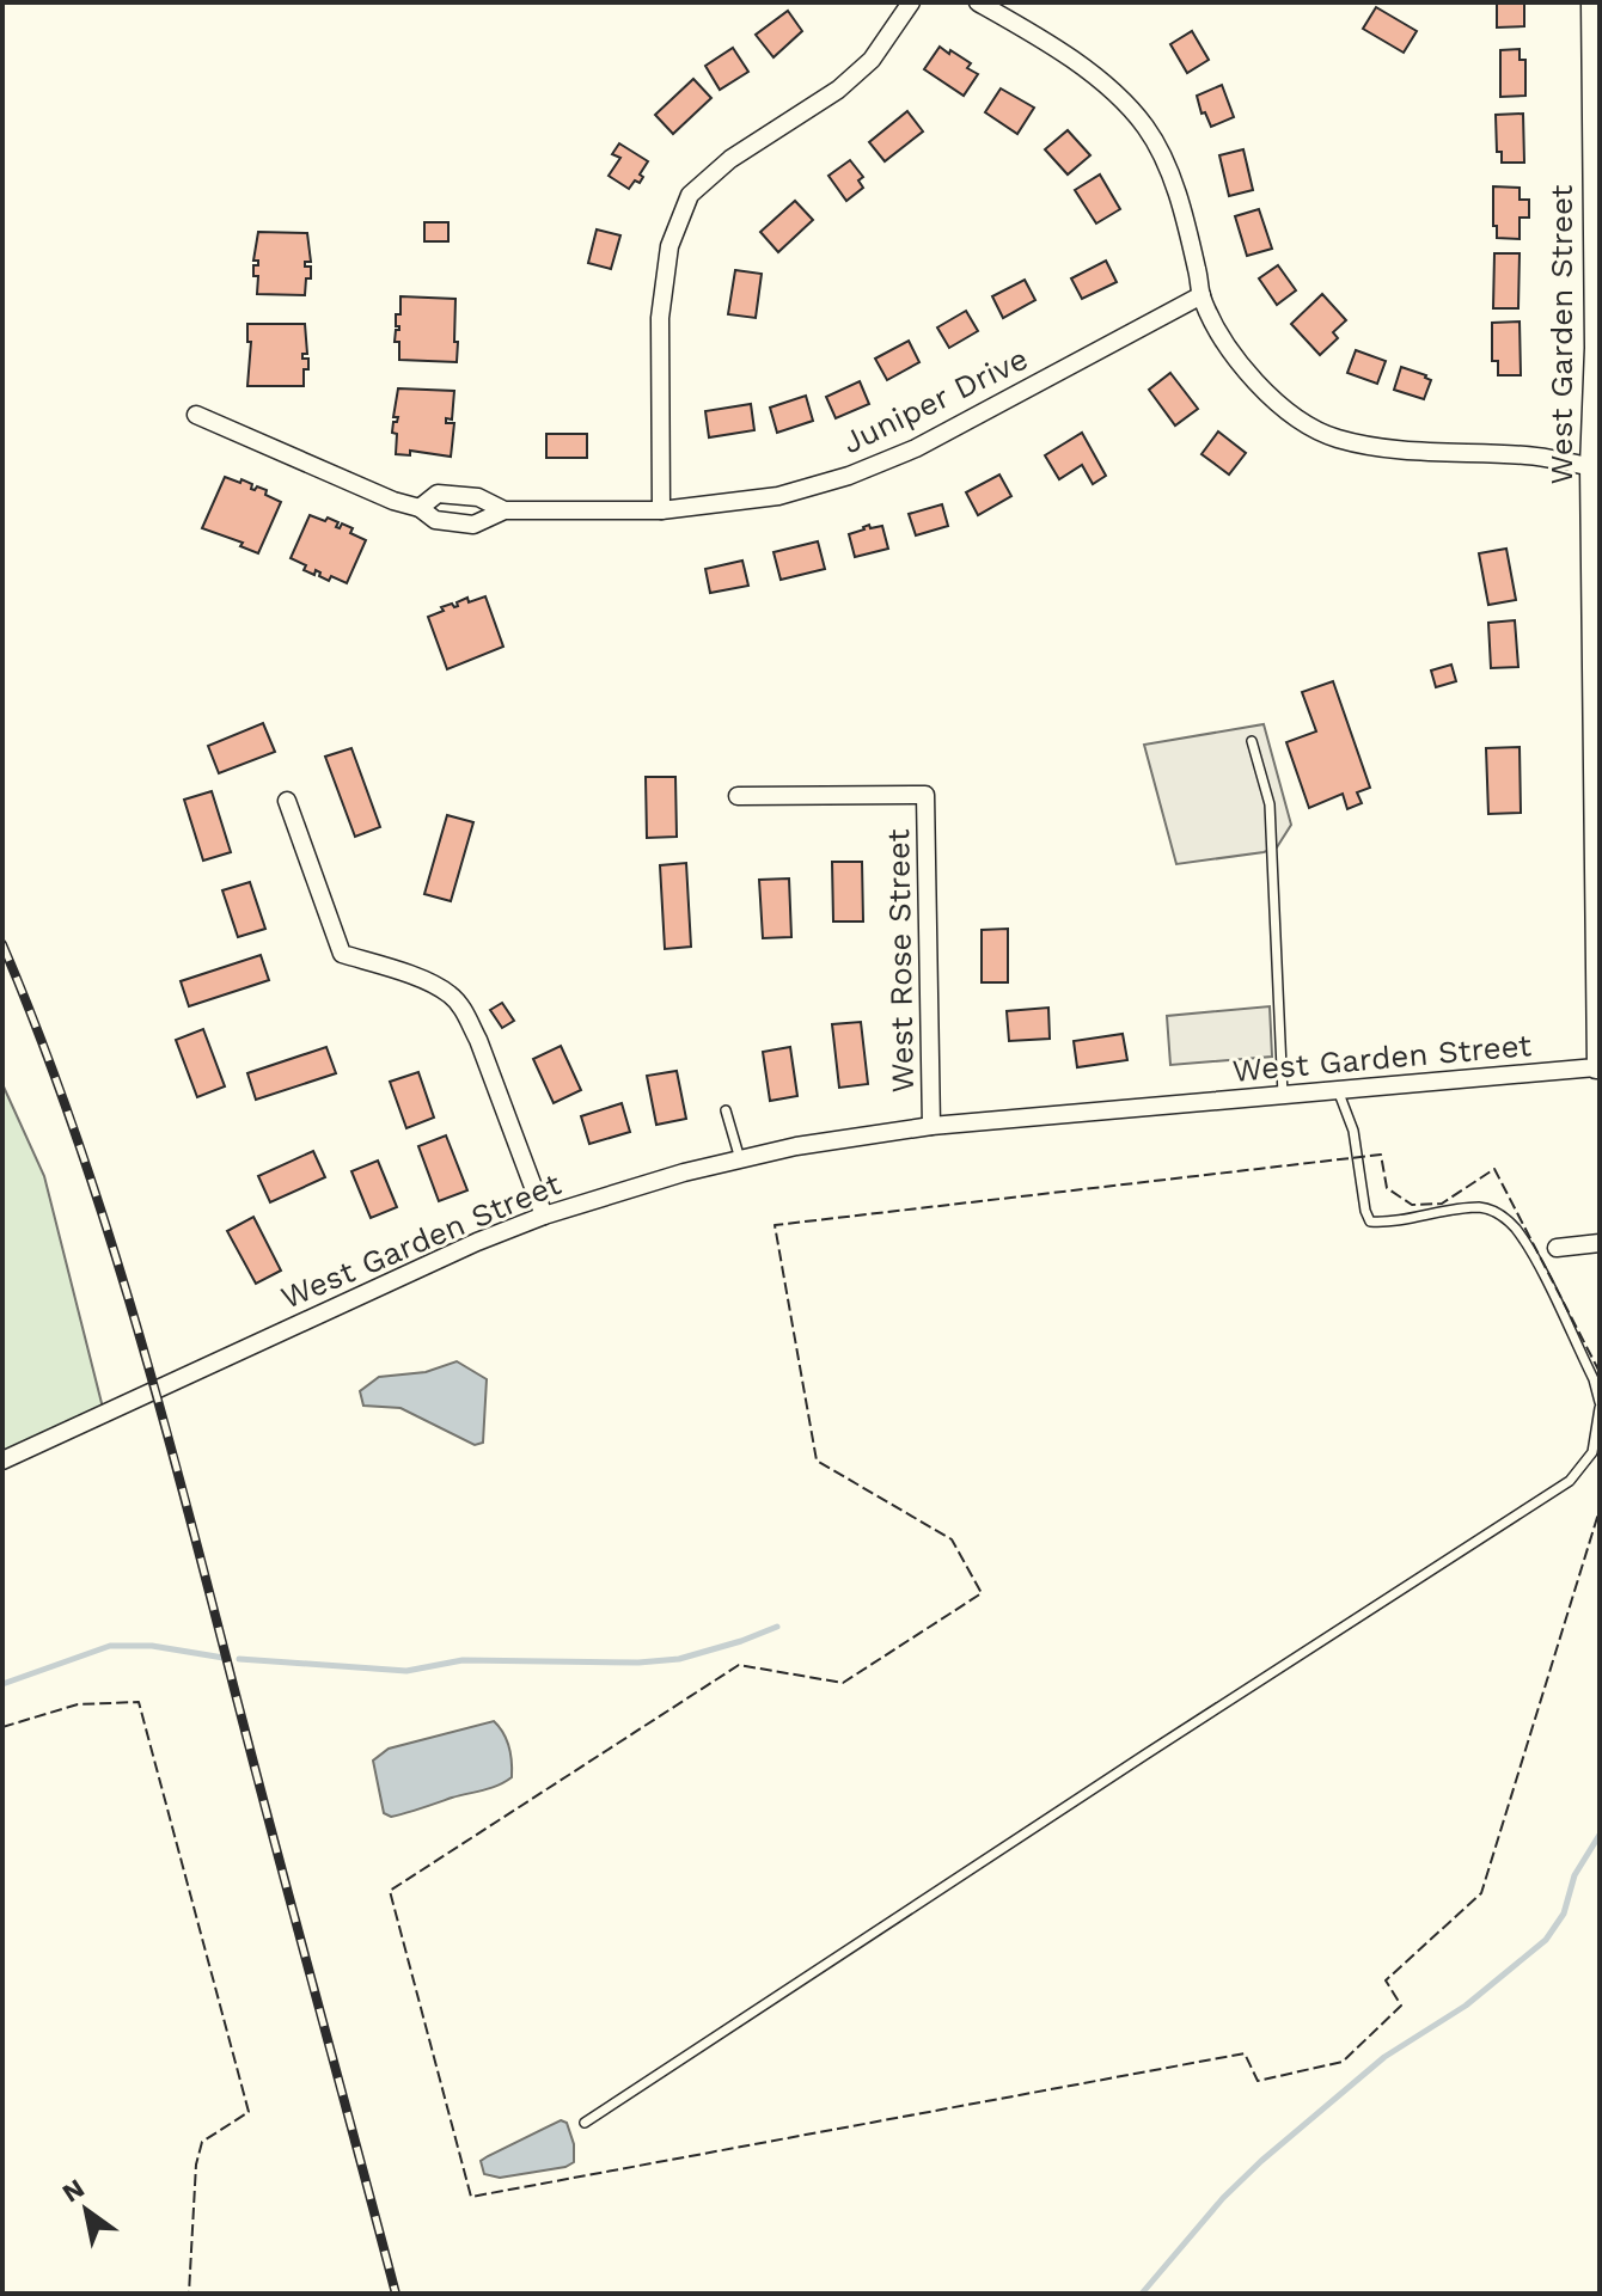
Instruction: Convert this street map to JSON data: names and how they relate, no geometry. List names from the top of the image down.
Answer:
{
  "streets": {
    "street": ["West Garden Street", "Juniper Drive", "West Rose Street"]
  },
  "crossings": [
    ["West Garden Street", "West Rose Street"]
  ],
  "north": "top left"
}
